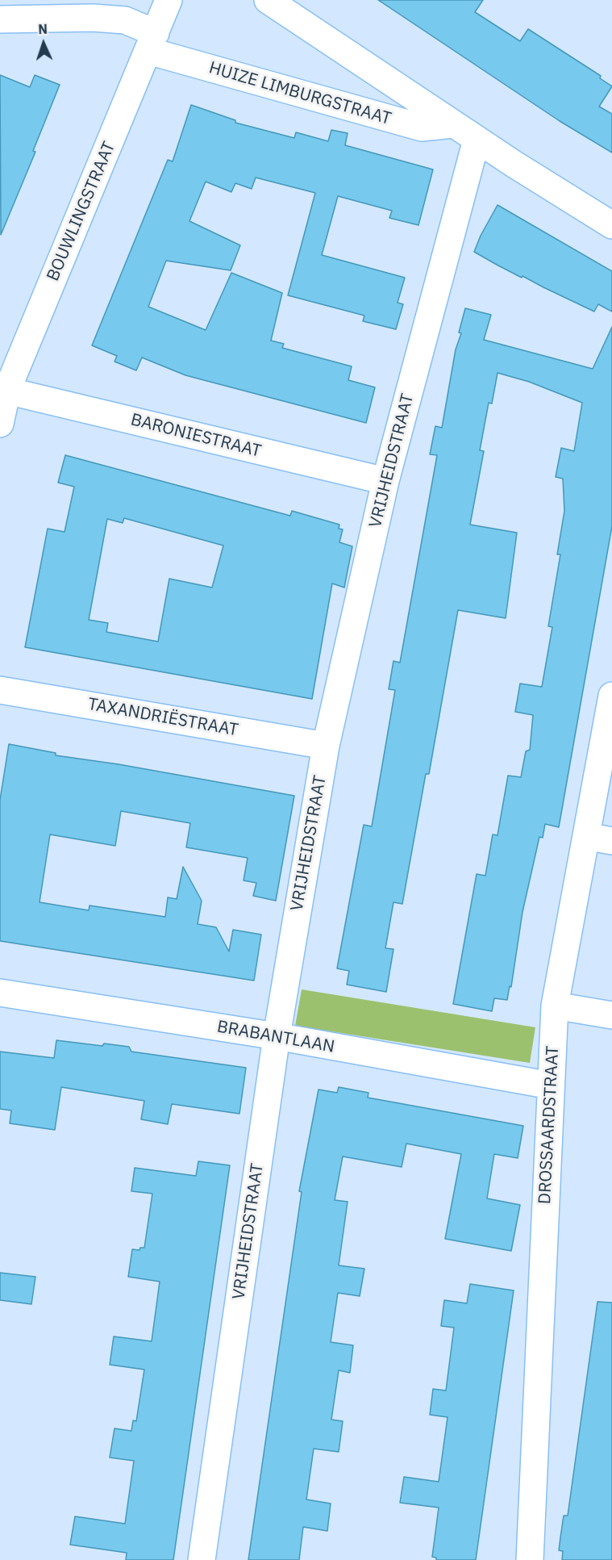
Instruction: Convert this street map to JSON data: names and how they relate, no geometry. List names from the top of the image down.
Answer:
{
  "streets": {
    "street": [
      "HUIZE LIMBURGSTRAAT",
      "BOUWLINGSTRAAT",
      "BARONIESTRAAT",
      "VRIJHEIDSTRAAT",
      "TAXANDRIËSTRAAT",
      "BRABANTLAAN",
      "DROSSAARDSTRAAT"
    ]
  },
  "crossings": [
    ["HUIZE LIMBURGSTRAAT", "BOUWLINGSTRAAT"],
    ["HUIZE LIMBURGSTRAAT", "VRIJHEIDSTRAAT"],
    ["BOUWLINGSTRAAT", "BARONIESTRAAT"],
    ["BARONIESTRAAT", "VRIJHEIDSTRAAT"],
    ["VRIJHEIDSTRAAT", "TAXANDRIËSTRAAT"],
    ["VRIJHEIDSTRAAT", "BRABANTLAAN"],
    ["BRABANTLAAN", "DROSSAARDSTRAAT"]
  ],
  "north": "top"
}
